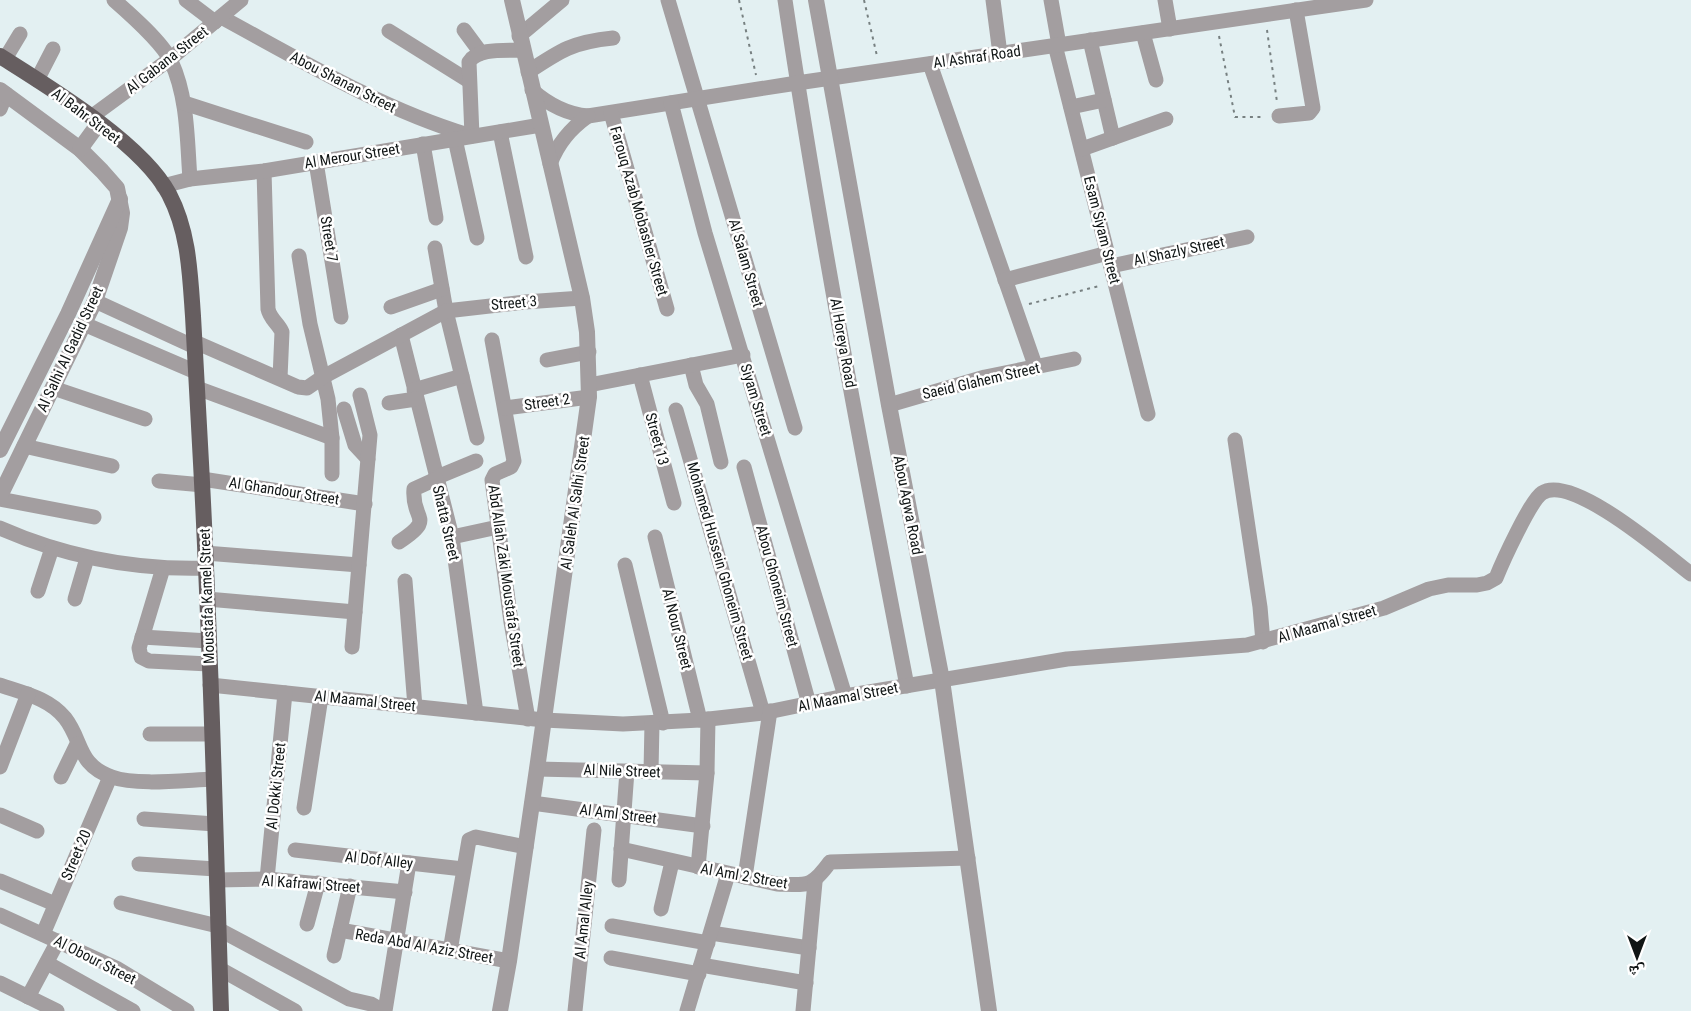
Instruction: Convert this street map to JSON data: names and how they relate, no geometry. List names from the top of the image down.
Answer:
{
  "streets": {
    "main road": ["Al Bahr Street", "Moustafa Kamel Street"],
    "street": [
      "Al Ashraf Road",
      "Al Gabana Street",
      "Abou Shanan Street",
      "Al Merour Street",
      "Farouq Azab Mobasher Street",
      "Esam Siyam Street",
      "Street 7",
      "Al Shazly Street",
      "Al Salam Street",
      "Street 3",
      "Al Horeya Road",
      "Al Salhi Al Gadid Street",
      "Saeid Glahem Street",
      "Siyam Street",
      "Street 2",
      "Street 13",
      "Al Ghandour Street",
      "Al Saleh Al Salhi Street",
      "Abou Agwa Road",
      "Shatta Street",
      "Mohamed Hussein Ghoneim Street",
      "Abd Allah Zaki Moustafa Street",
      "Abou Ghoneim Street",
      "Al Maamal Street",
      "Al Nour Street",
      "Al Nile Street",
      "Al Dokki Street",
      "Al Aml Street",
      "Street 20",
      "Al Dof Alley",
      "Al Aml 2 Street",
      "Al Kafrawi Street",
      "Al Amal Alley",
      "Reda Abd Al Aziz Street",
      "Al Obour Street"
    ]
  },
  "crossings": [
    ["Al Ashraf Road", "Farouq Azab Mobasher Street"],
    ["Al Ashraf Road", "Esam Siyam Street"],
    ["Al Ashraf Road", "Al Salam Street"],
    ["Al Ashraf Road", "Al Horeya Road"],
    ["Al Ashraf Road", "Siyam Street"],
    ["Al Ashraf Road", "Al Saleh Al Salhi Street"],
    ["Al Ashraf Road", "Abou Agwa Road"],
    ["Al Gabana Street", "Abou Shanan Street"],
    ["Al Gabana Street", "Al Bahr Street"],
    ["Abou Shanan Street", "Al Merour Street"],
    ["Al Bahr Street", "Al Merour Street"],
    ["Al Bahr Street", "Moustafa Kamel Street"],
    ["Al Merour Street", "Street 7"],
    ["Al Merour Street", "Al Saleh Al Salhi Street"],
    ["Al Merour Street", "Moustafa Kamel Street"],
    ["Esam Siyam Street", "Al Shazly Street"],
    ["Street 3", "Al Saleh Al Salhi Street"],
    ["Al Horeya Road", "Al Maamal Street"],
    ["Saeid Glahem Street", "Abou Agwa Road"],
    ["Siyam Street", "Street 2"],
    ["Siyam Street", "Al Maamal Street"],
    ["Street 2", "Street 13"],
    ["Street 2", "Al Saleh Al Salhi Street"],
    ["Street 2", "Abd Allah Zaki Moustafa Street"],
    ["Al Ghandour Street", "Moustafa Kamel Street"],
    ["Al Saleh Al Salhi Street", "Abd Allah Zaki Moustafa Street"],
    ["Al Saleh Al Salhi Street", "Al Maamal Street"],
    ["Al Saleh Al Salhi Street", "Al Nile Street"],
    ["Al Saleh Al Salhi Street", "Al Aml Street"],
    ["Al Saleh Al Salhi Street", "Reda Abd Al Aziz Street"],
    ["Abou Agwa Road", "Al Maamal Street"],
    ["Shatta Street", "Al Maamal Street"],
    ["Mohamed Hussein Ghoneim Street", "Al Maamal Street"],
    ["Abd Allah Zaki Moustafa Street", "Al Maamal Street"],
    ["Abou Ghoneim Street", "Al Maamal Street"],
    ["Moustafa Kamel Street", "Al Maamal Street"],
    ["Moustafa Kamel Street", "Al Kafrawi Street"],
    ["Al Maamal Street", "Al Nour Street"],
    ["Al Maamal Street", "Al Dokki Street"],
    ["Al Nour Street", "Al Nile Street"],
    ["Al Nour Street", "Al Aml Street"],
    ["Al Nour Street", "Al Aml 2 Street"],
    ["Al Dokki Street", "Al Kafrawi Street"],
    ["Street 20", "Al Obour Street"]
  ],
  "north": "bottom"
}
